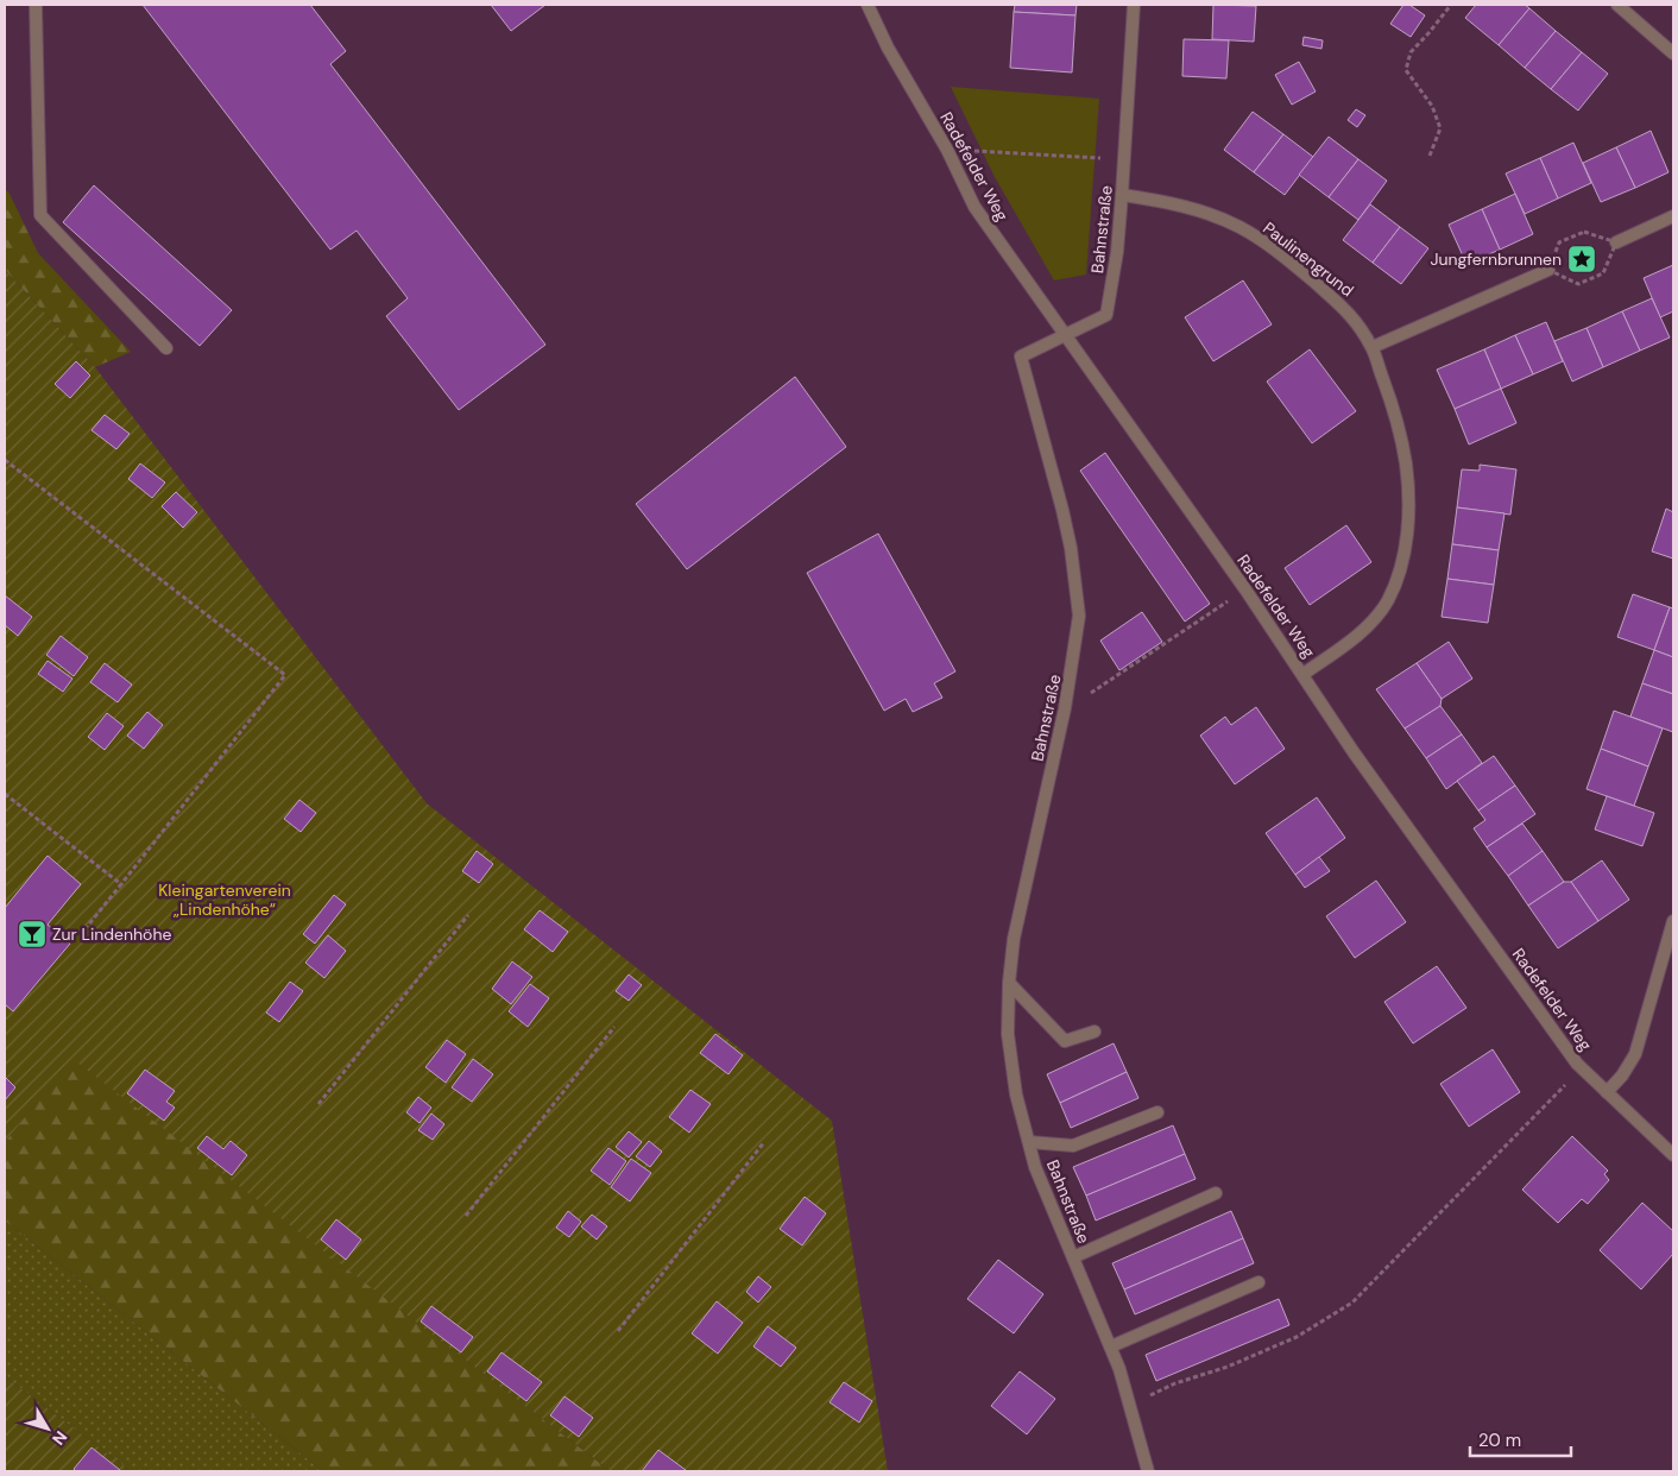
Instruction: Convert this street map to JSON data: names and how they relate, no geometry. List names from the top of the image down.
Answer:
{
  "streets": {
    "street": ["Radefelder Weg", "Bahnstraße", "Paulinengrund"]
  },
  "crossings": [
    ["Radefelder Weg", "Bahnstraße"],
    ["Radefelder Weg", "Paulinengrund"],
    ["Bahnstraße", "Paulinengrund"]
  ],
  "parks": ["Kleingartenverein „Lindenhöhe“"],
  "places": {
    "place": ["Jungfernbrunnen"],
    "bar": ["Zur Lindenhöhe"]
  },
  "scale_bar": "20 m",
  "north": "bottom right"
}
